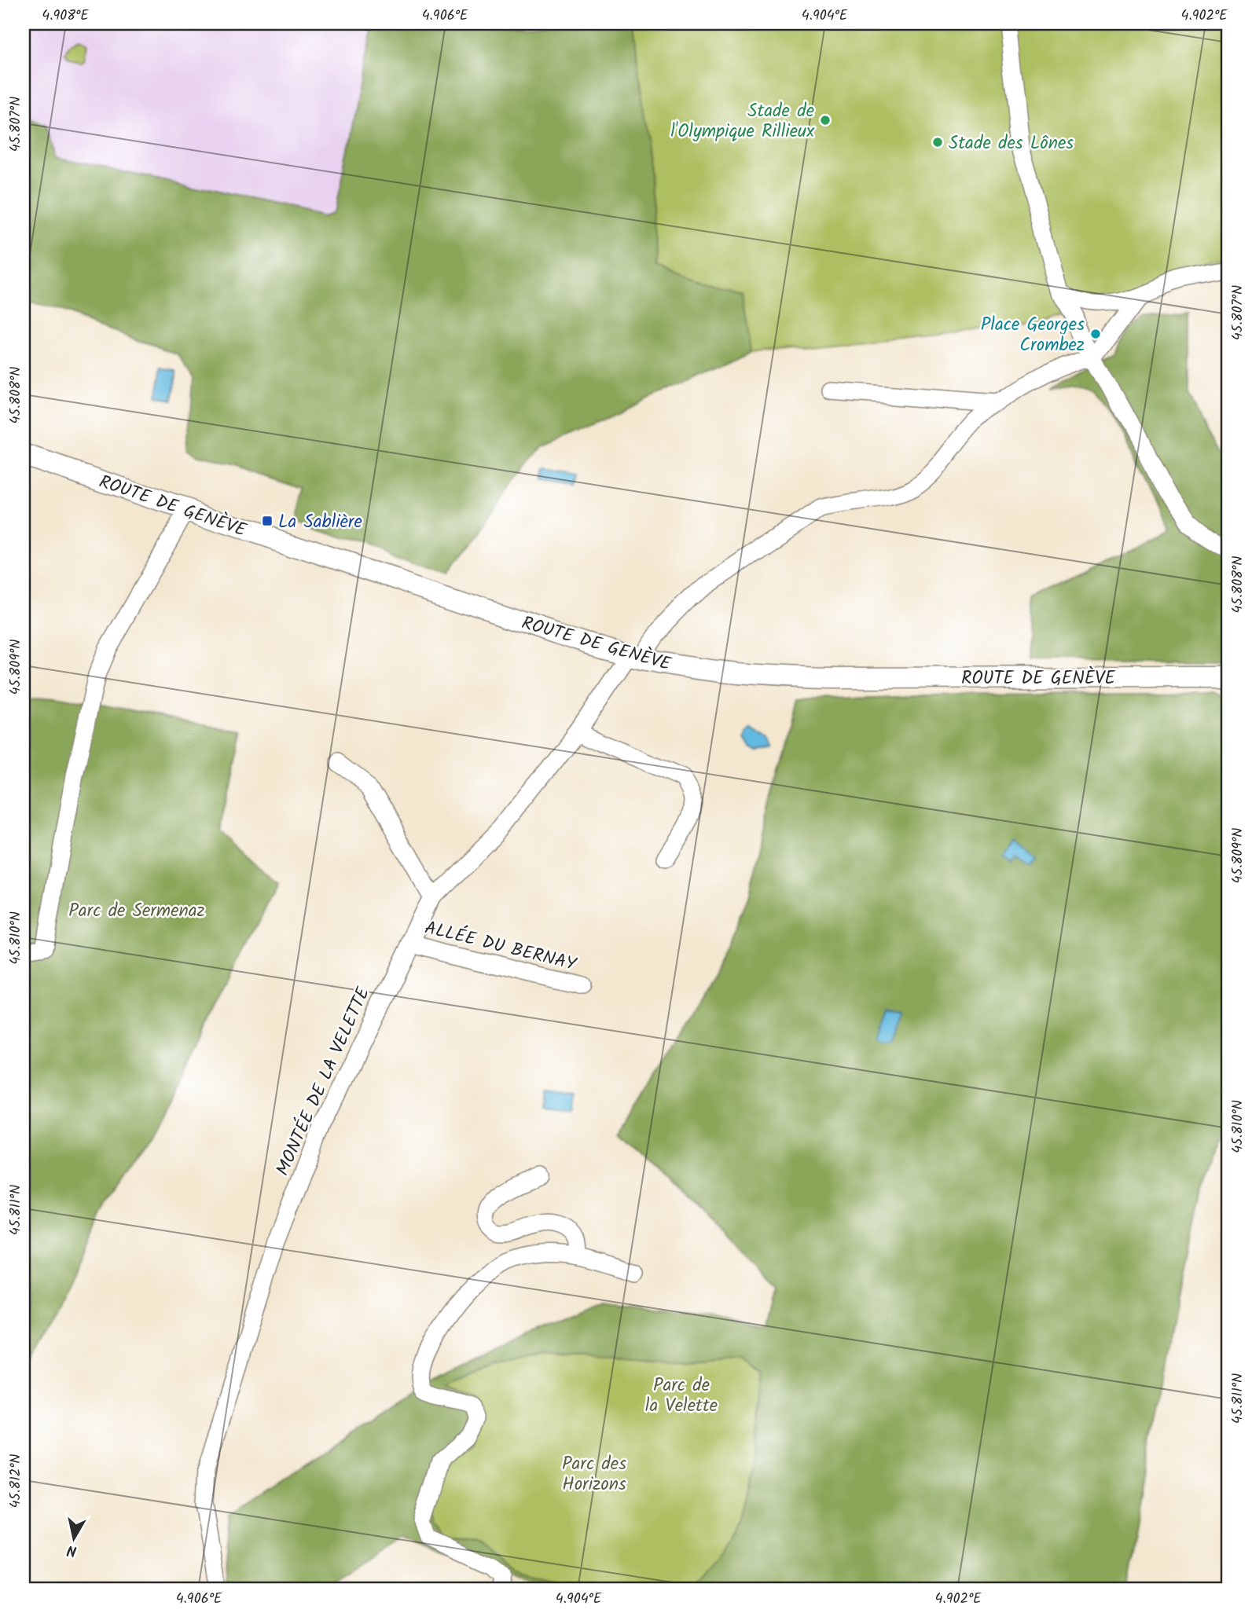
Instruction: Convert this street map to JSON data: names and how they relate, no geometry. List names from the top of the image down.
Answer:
{
  "streets": {
    "main road": ["ROUTE DE GENÈVE"],
    "street": ["ALLÉE DU BERNAY", "MONTÉE DE LA VELETTE"]
  },
  "crossings": [
    ["ROUTE DE GENÈVE", "MONTÉE DE LA VELETTE"],
    ["ALLÉE DU BERNAY", "MONTÉE DE LA VELETTE"]
  ],
  "parks": ["Parc de Sermenaz", "Parc de la Velette", "Parc des Horizons"],
  "places": {
    "other": ["Stade de l'Olympique Rillieux", "Stade des Lônes", "Place Georges Crombez"],
    "transit": ["La Sablière"]
  },
  "north": "bottom",
  "coordinates": [
    "4.908°E",
    "4.906°E",
    "4.904°E",
    "4.902°E",
    "45.807°N",
    "45.808°N",
    "45.809°N",
    "45.810°N",
    "45.811°N",
    "45.812°N"
  ]
}
